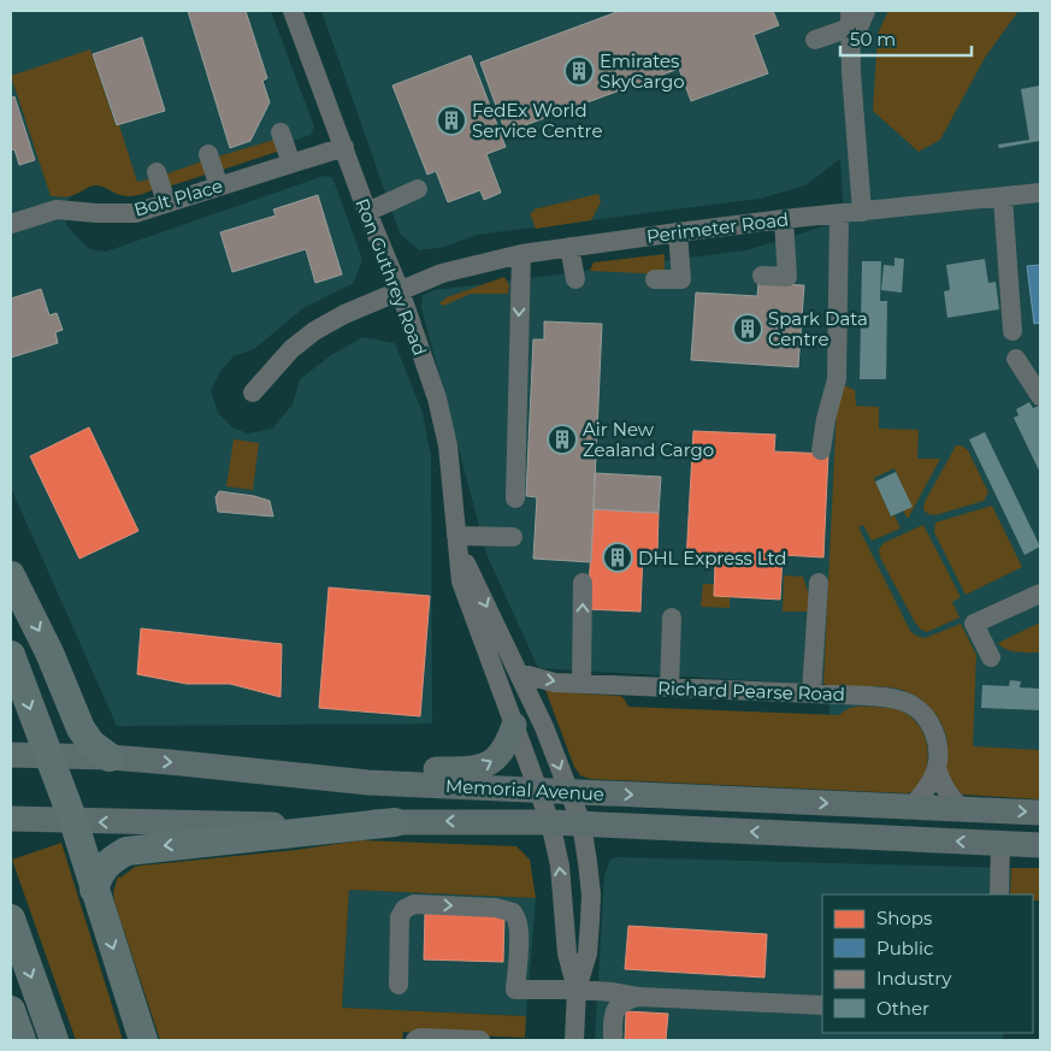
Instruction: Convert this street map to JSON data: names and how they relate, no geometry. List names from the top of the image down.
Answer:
{
  "streets": {
    "main road": ["Memorial Avenue"],
    "street": [
      "Bolt Place",
      "Perimeter Road",
      "Ron Guthrey Road",
      "Richard Pearse Road"
    ]
  },
  "crossings": [
    ["Bolt Place", "Ron Guthrey Road"],
    ["Perimeter Road", "Ron Guthrey Road"],
    ["Ron Guthrey Road", "Richard Pearse Road"],
    ["Ron Guthrey Road", "Memorial Avenue"],
    ["Richard Pearse Road", "Memorial Avenue"]
  ],
  "places": {
    "building": [
      "Emirates SkyCargo",
      "FedEx World Service Centre",
      "Spark Data Centre",
      "Air New Zealand Cargo",
      "DHL Express Ltd"
    ]
  },
  "legend": [
    "Shops",
    "Public",
    "Industry",
    "Other"
  ],
  "scale_bar": "50 m"
}
